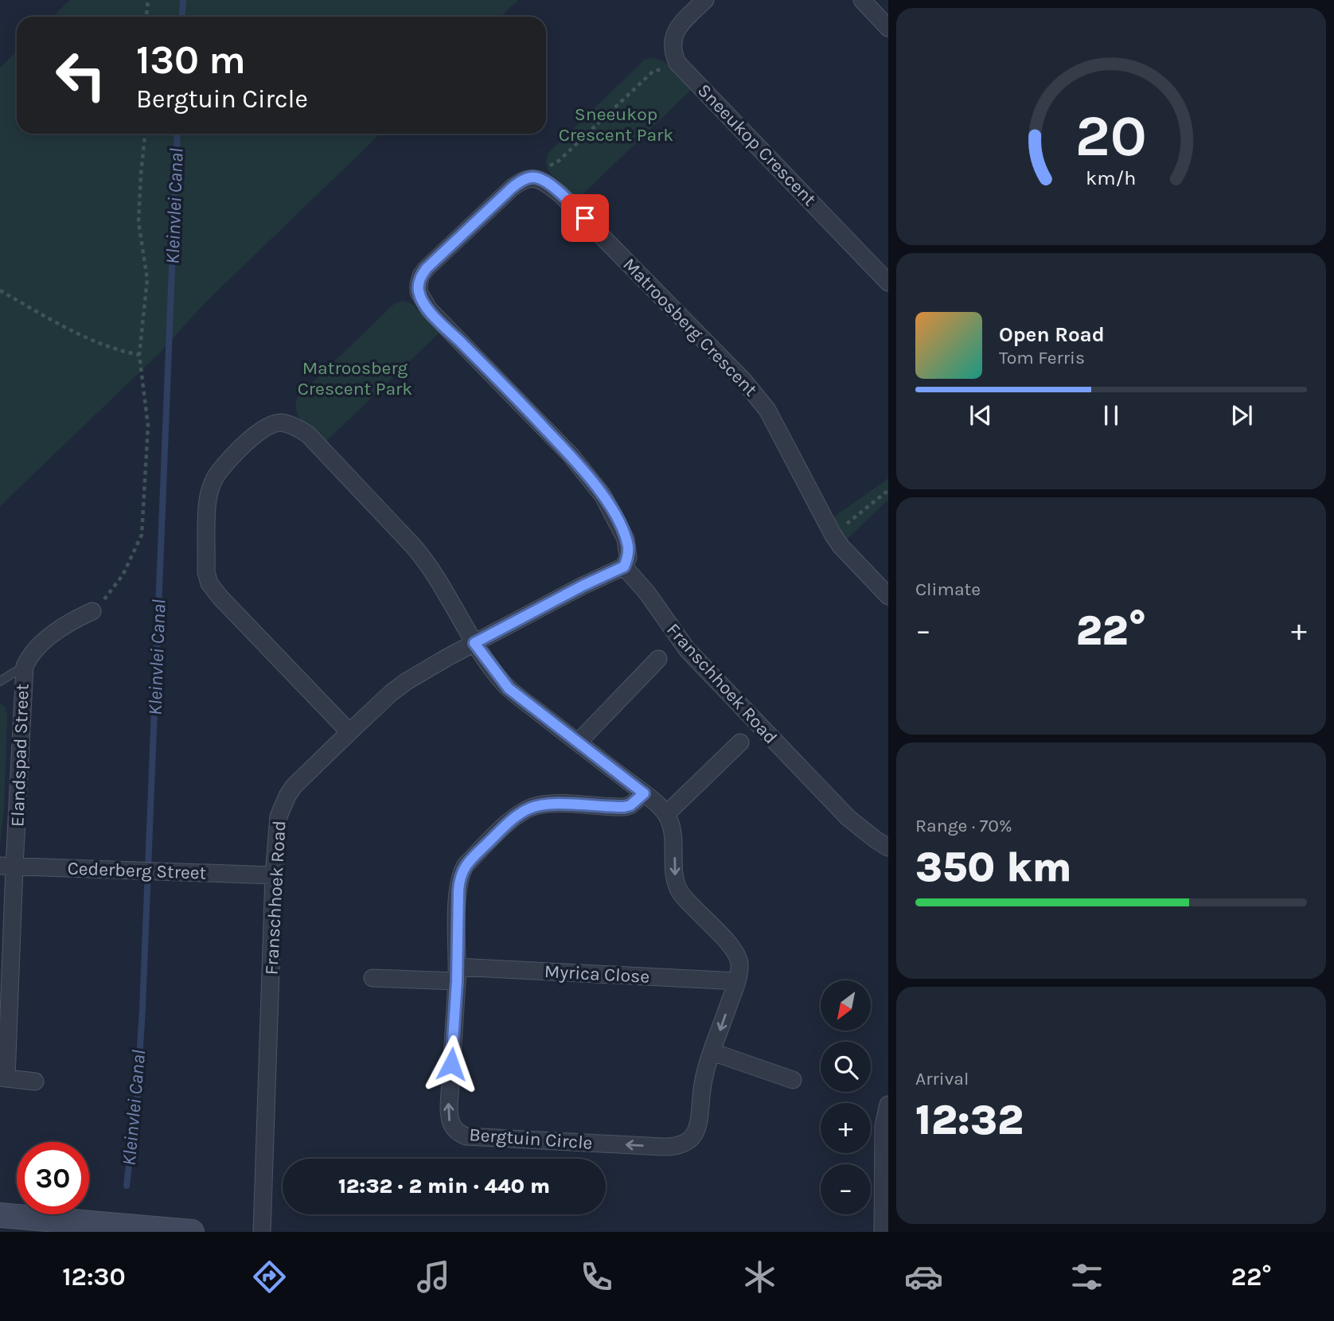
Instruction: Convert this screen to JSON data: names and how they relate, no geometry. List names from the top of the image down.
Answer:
{
  "streets": {
    "street": [
      "Sneeukop Crescent",
      "Matroosberg Crescent",
      "Franschhoek Road",
      "Elandspad Street",
      "Cederberg Street",
      "Myrica Close",
      "Bergtuin Circle"
    ]
  },
  "crossings": [
    ["Franschhoek Road", "Cederberg Street"],
    ["Elandspad Street", "Cederberg Street"],
    ["Myrica Close", "Bergtuin Circle"]
  ],
  "water": ["Kleinvlei Canal"],
  "parks": ["Sneeukop Crescent Park", "Matroosberg Crescent Park"],
  "north": "bottom left",
  "page": {
    "turn": ["130 m", "Bergtuin Circle"],
    "song": ["Open Road", "Tom Ferris"],
    "tile": [
      "Climate",
      ["Range · 70%", "350 km"],
      ["Arrival", "12:32"]
    ],
    "heat": ["−", "22°", "+"],
    "map_buttons": ["+", "−"],
    "limit": "30",
    "trip": "12:32 · 2 min · 440 m",
    "tabs": ["12:30", "22°"],
    "gauge": ["20", "km/h"]
  }
}
